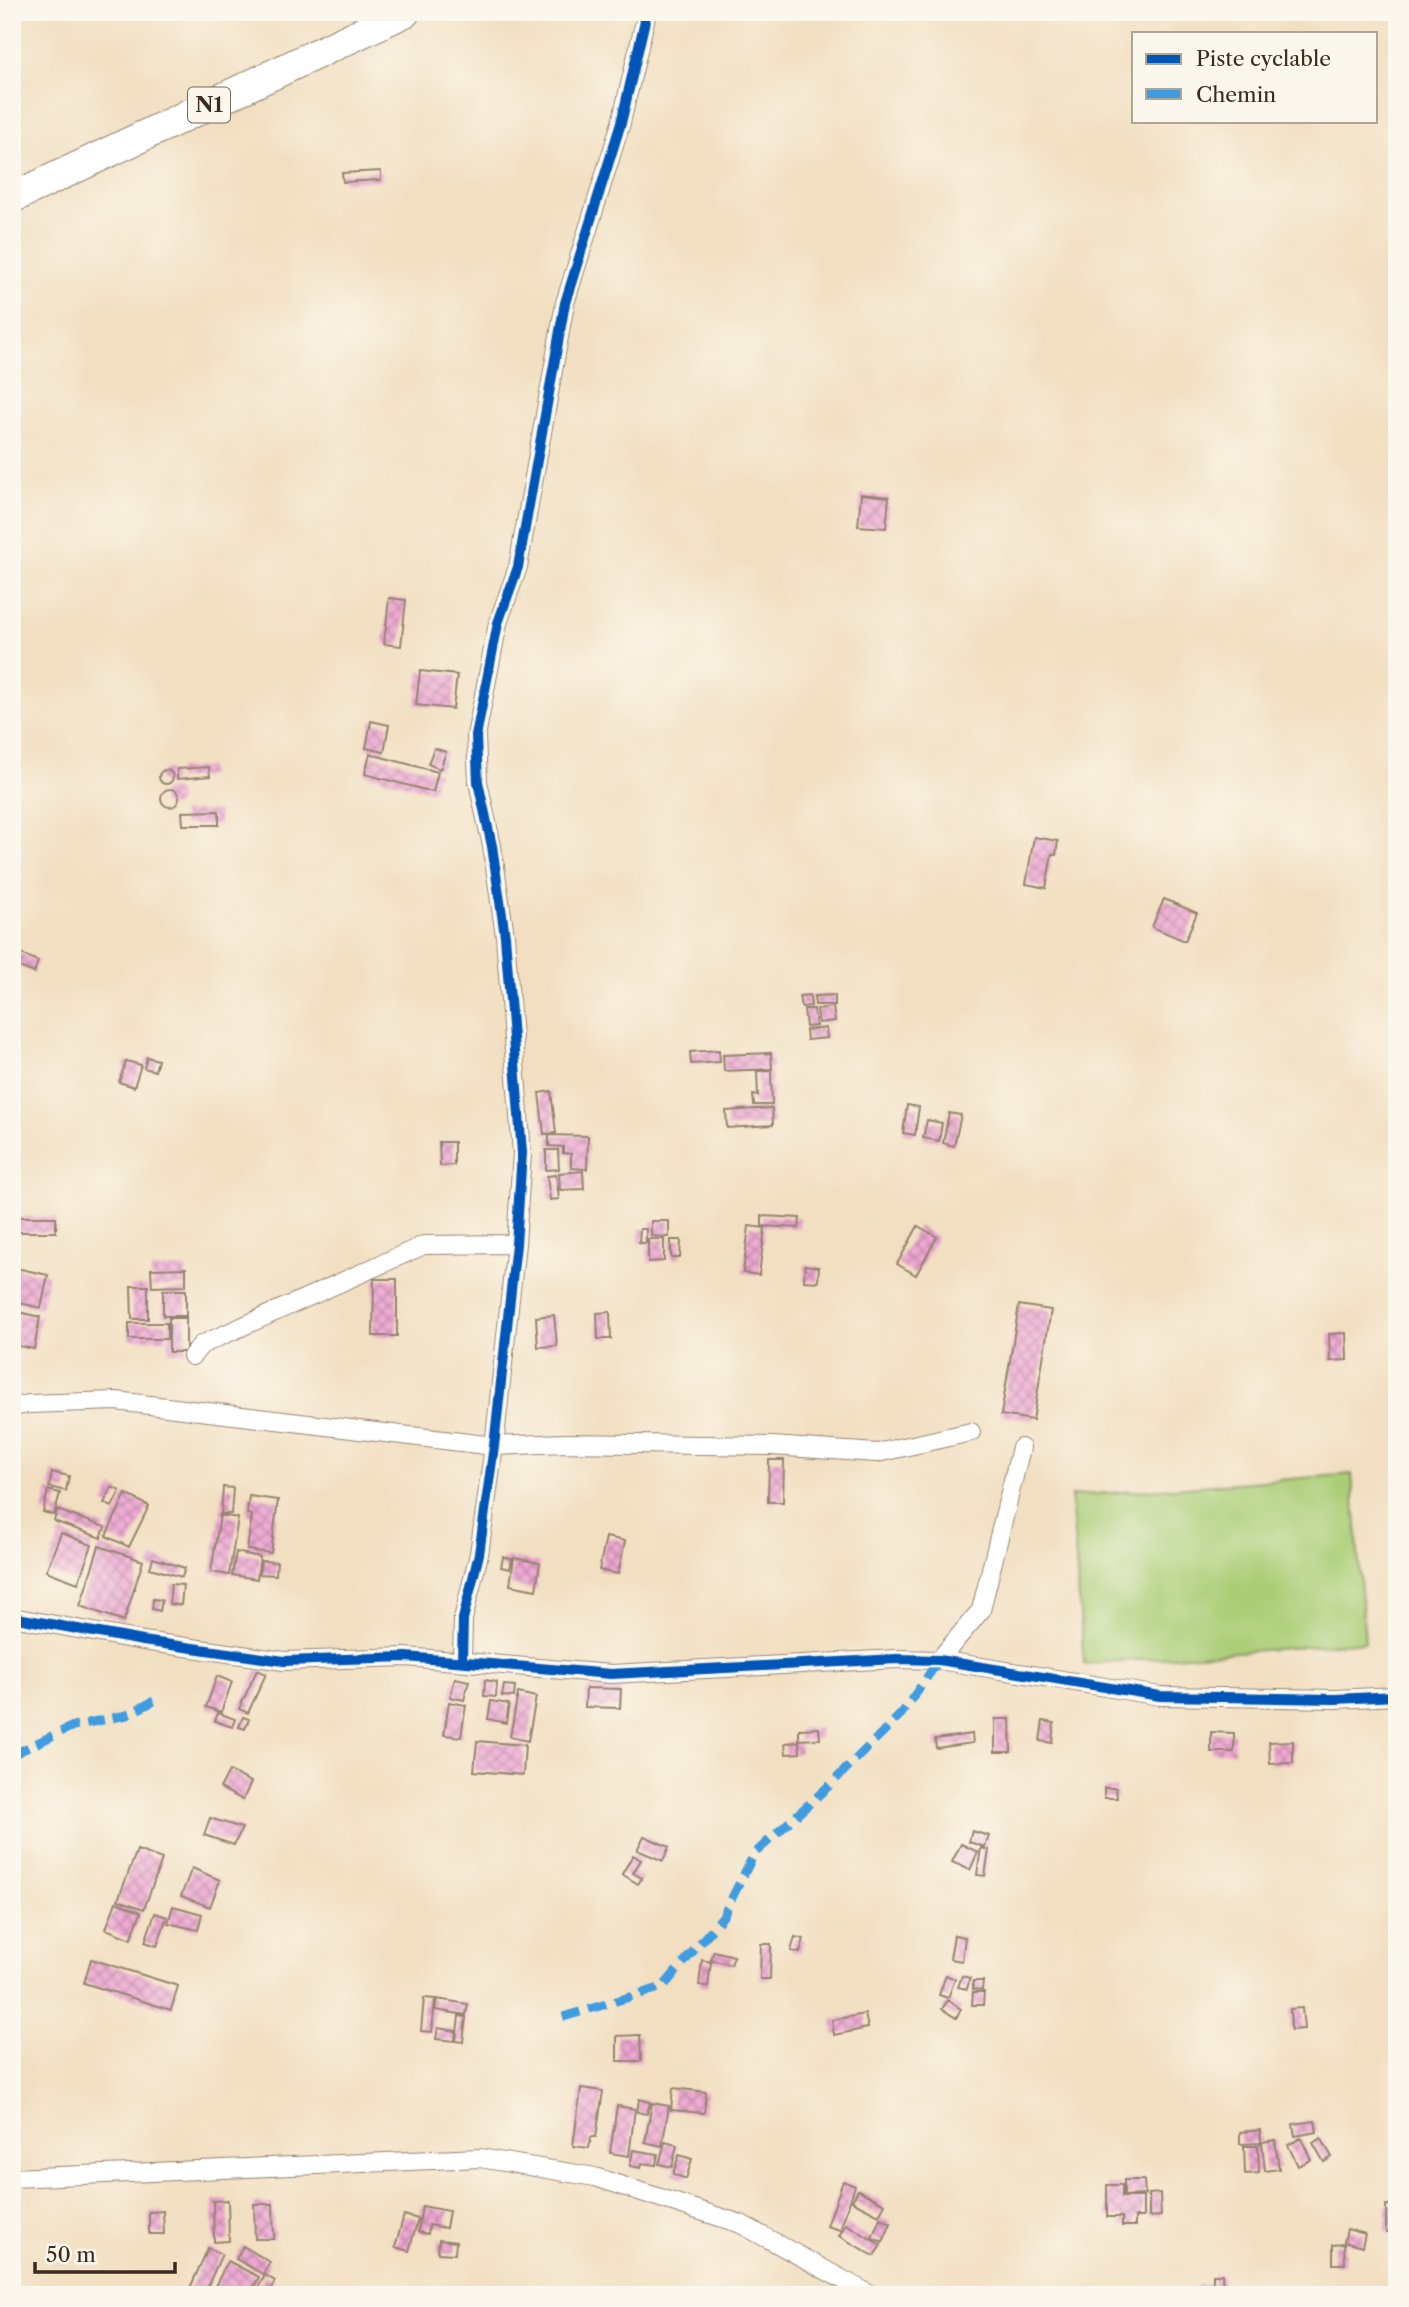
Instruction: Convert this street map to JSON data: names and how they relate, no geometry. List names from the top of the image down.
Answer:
{
  "streets": {
    "highway": ["N1"]
  },
  "legend": ["Piste cyclable", "Chemin"],
  "scale_bar": "50 m"
}
